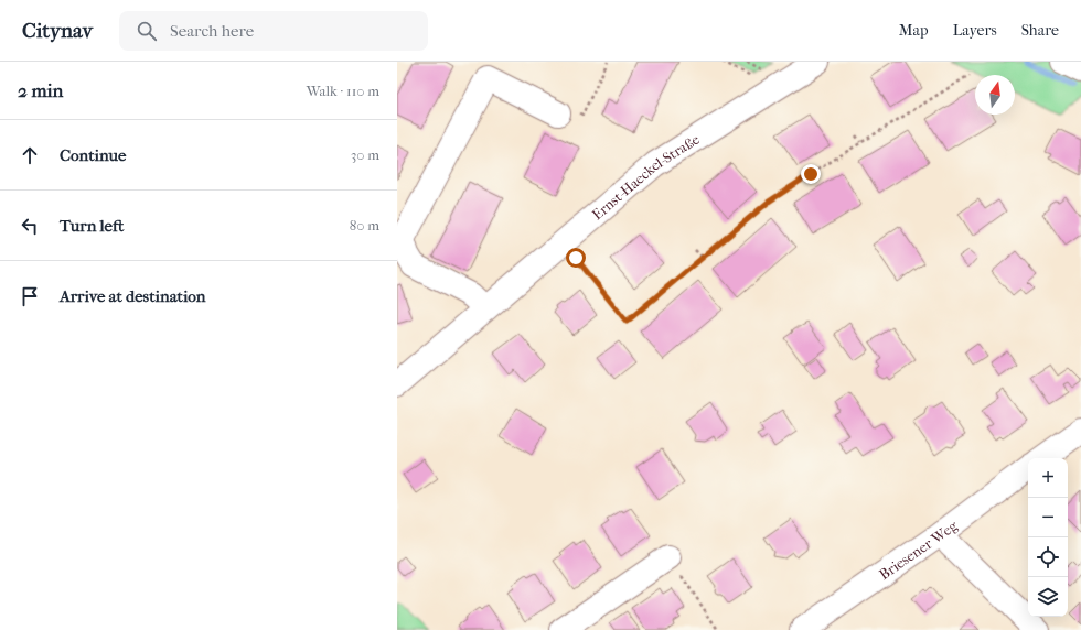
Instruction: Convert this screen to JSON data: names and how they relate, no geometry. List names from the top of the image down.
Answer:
{
  "streets": {
    "street": ["Ernst-Haeckel-Straße", "Briesener Weg"]
  },
  "north": "top",
  "page": {
    "header": "Citynav",
    "search": "Search here",
    "nav": ["Map", "Layers", "Share"],
    "heading": ["2 min", "Walk · 110 m"],
    "list": [
      ["Continue", "30 m"],
      ["Turn left", "80 m"],
      "Arrive at destination"
    ],
    "map_buttons": ["+", "−"]
  }
}
